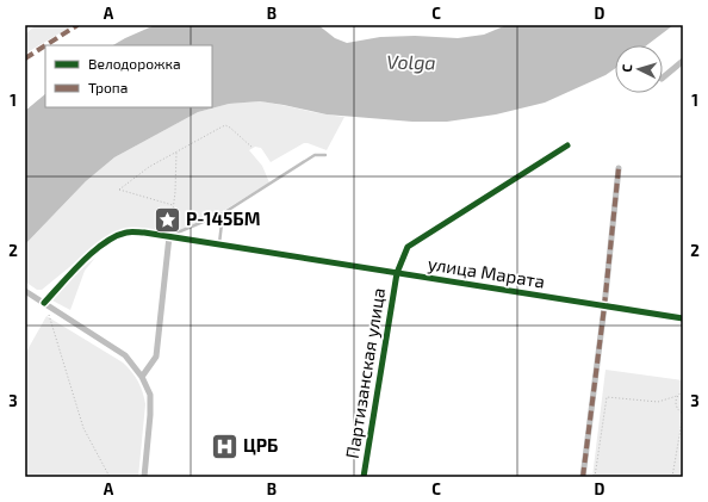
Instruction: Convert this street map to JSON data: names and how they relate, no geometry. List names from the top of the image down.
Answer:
{
  "streets": {
    "street": ["улица Марата", "Партизанская улица"]
  },
  "crossings": [
    ["улица Марата", "Партизанская улица"]
  ],
  "water": ["Volga"],
  "places": {
    "place": ["Р-145БМ"],
    "hospital": ["ЦРБ"]
  },
  "legend": ["Велодорожка", "Тропа"],
  "north": "left",
  "grid": {
    "columns": [
      "A",
      "B",
      "C",
      "D"
    ],
    "rows": ["1", "2", "3"]
  }
}
